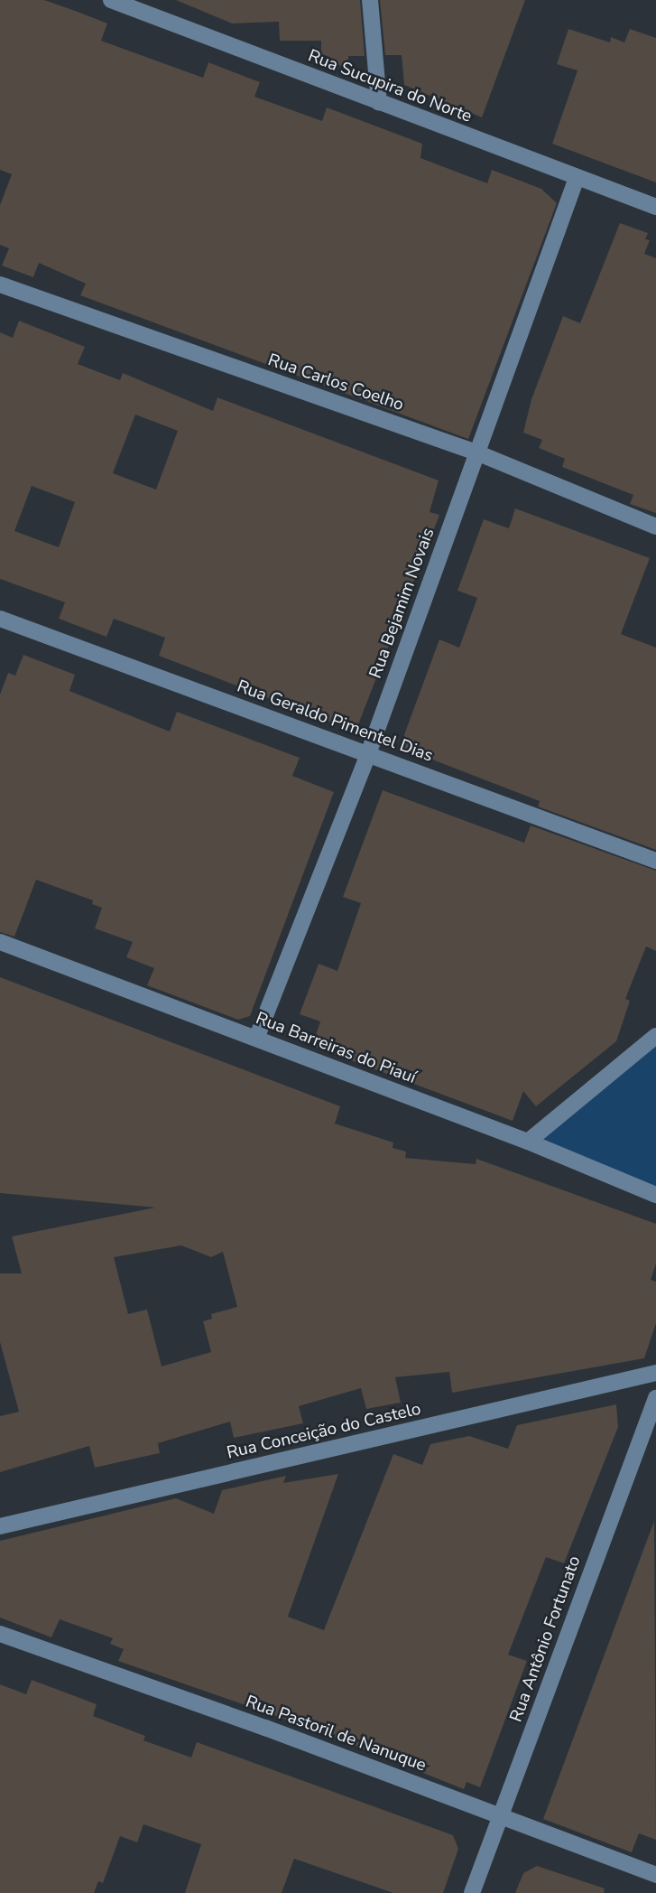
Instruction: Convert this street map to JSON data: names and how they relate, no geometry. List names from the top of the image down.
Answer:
{
  "streets": {
    "street": [
      "Rua Sucupira do Norte",
      "Rua Carlos Coelho",
      "Rua Bejamim Novais",
      "Rua Geraldo Pimentel Dias",
      "Rua Barreiras do Piauí",
      "Rua Conceição do Castelo",
      "Rua Antônio Fortunato",
      "Rua Pastoril de Nanuque"
    ]
  },
  "crossings": [
    ["Rua Sucupira do Norte", "Rua Bejamim Novais"],
    ["Rua Carlos Coelho", "Rua Bejamim Novais"],
    ["Rua Bejamim Novais", "Rua Geraldo Pimentel Dias"],
    ["Rua Bejamim Novais", "Rua Barreiras do Piauí"],
    ["Rua Antônio Fortunato", "Rua Pastoril de Nanuque"]
  ]
}
